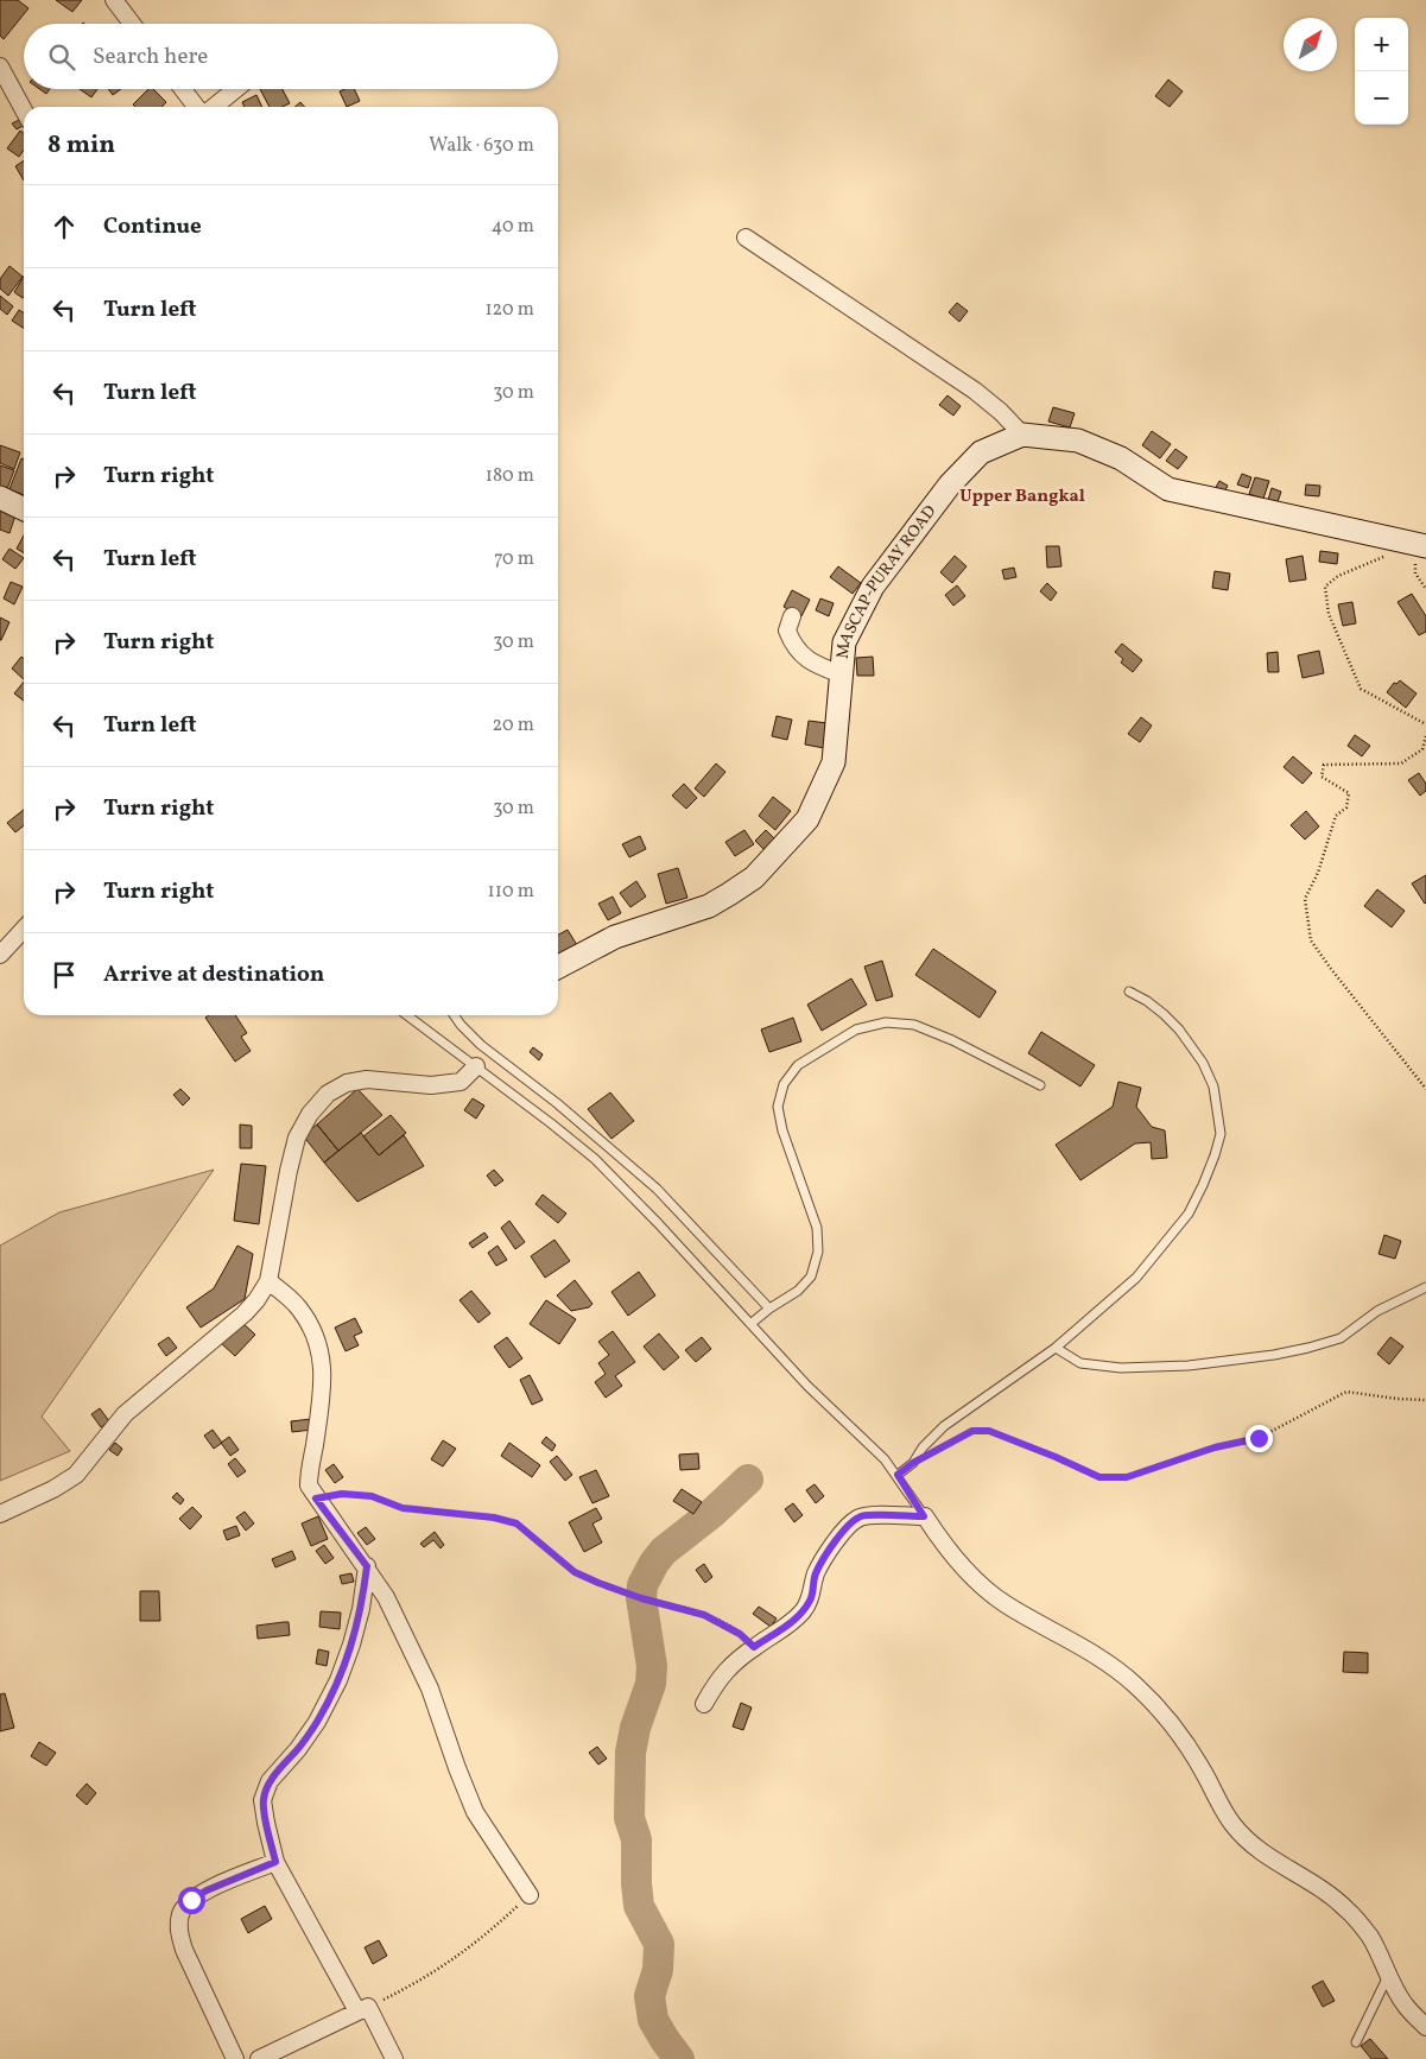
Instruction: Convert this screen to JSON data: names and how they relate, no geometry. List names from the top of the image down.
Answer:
{
  "streets": {
    "street": ["MASCAP-PURAY ROAD"]
  },
  "districts": ["Upper Bangkal"],
  "north": "top right",
  "page": {
    "map_buttons": ["+", "−"],
    "search": "Search here",
    "heading": ["8 min", "Walk · 630 m"],
    "list": [
      ["Continue", "40 m"],
      ["Turn left", "120 m"],
      ["Turn left", "30 m"],
      ["Turn right", "180 m"],
      ["Turn left", "70 m"],
      ["Turn right", "30 m"],
      ["Turn left", "20 m"],
      ["Turn right", "30 m"],
      ["Turn right", "110 m"],
      "Arrive at destination"
    ]
  }
}
